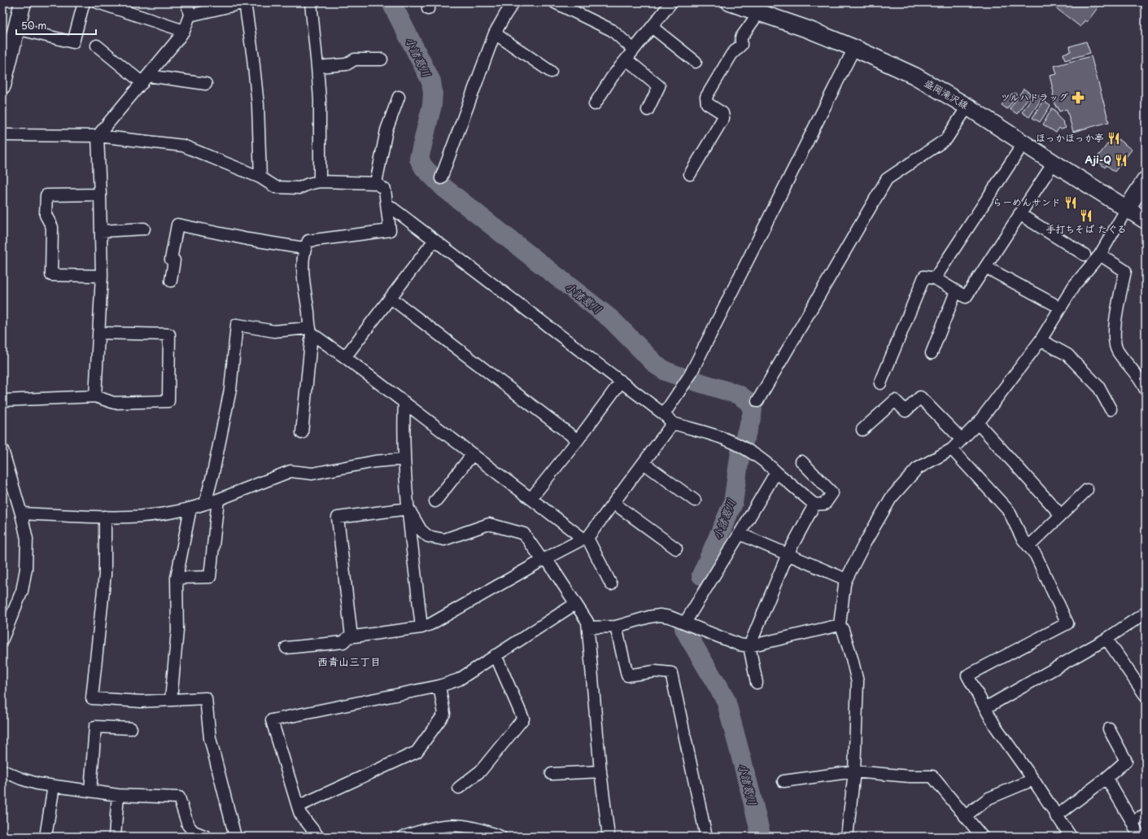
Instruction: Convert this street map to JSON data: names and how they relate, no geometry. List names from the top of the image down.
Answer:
{
  "streets": {
    "main road": ["盛岡滝沢線"]
  },
  "districts": ["西青山三丁目"],
  "water": ["小諸葛川"],
  "places": {
    "pharmacy": ["ツルハドラッグ"],
    "restaurant": [
      "ほっかほっか亭",
      "Aji-Q",
      "らーめんサンド",
      "手打ちそば たぐる"
    ]
  },
  "scale_bar": "50 m"
}
